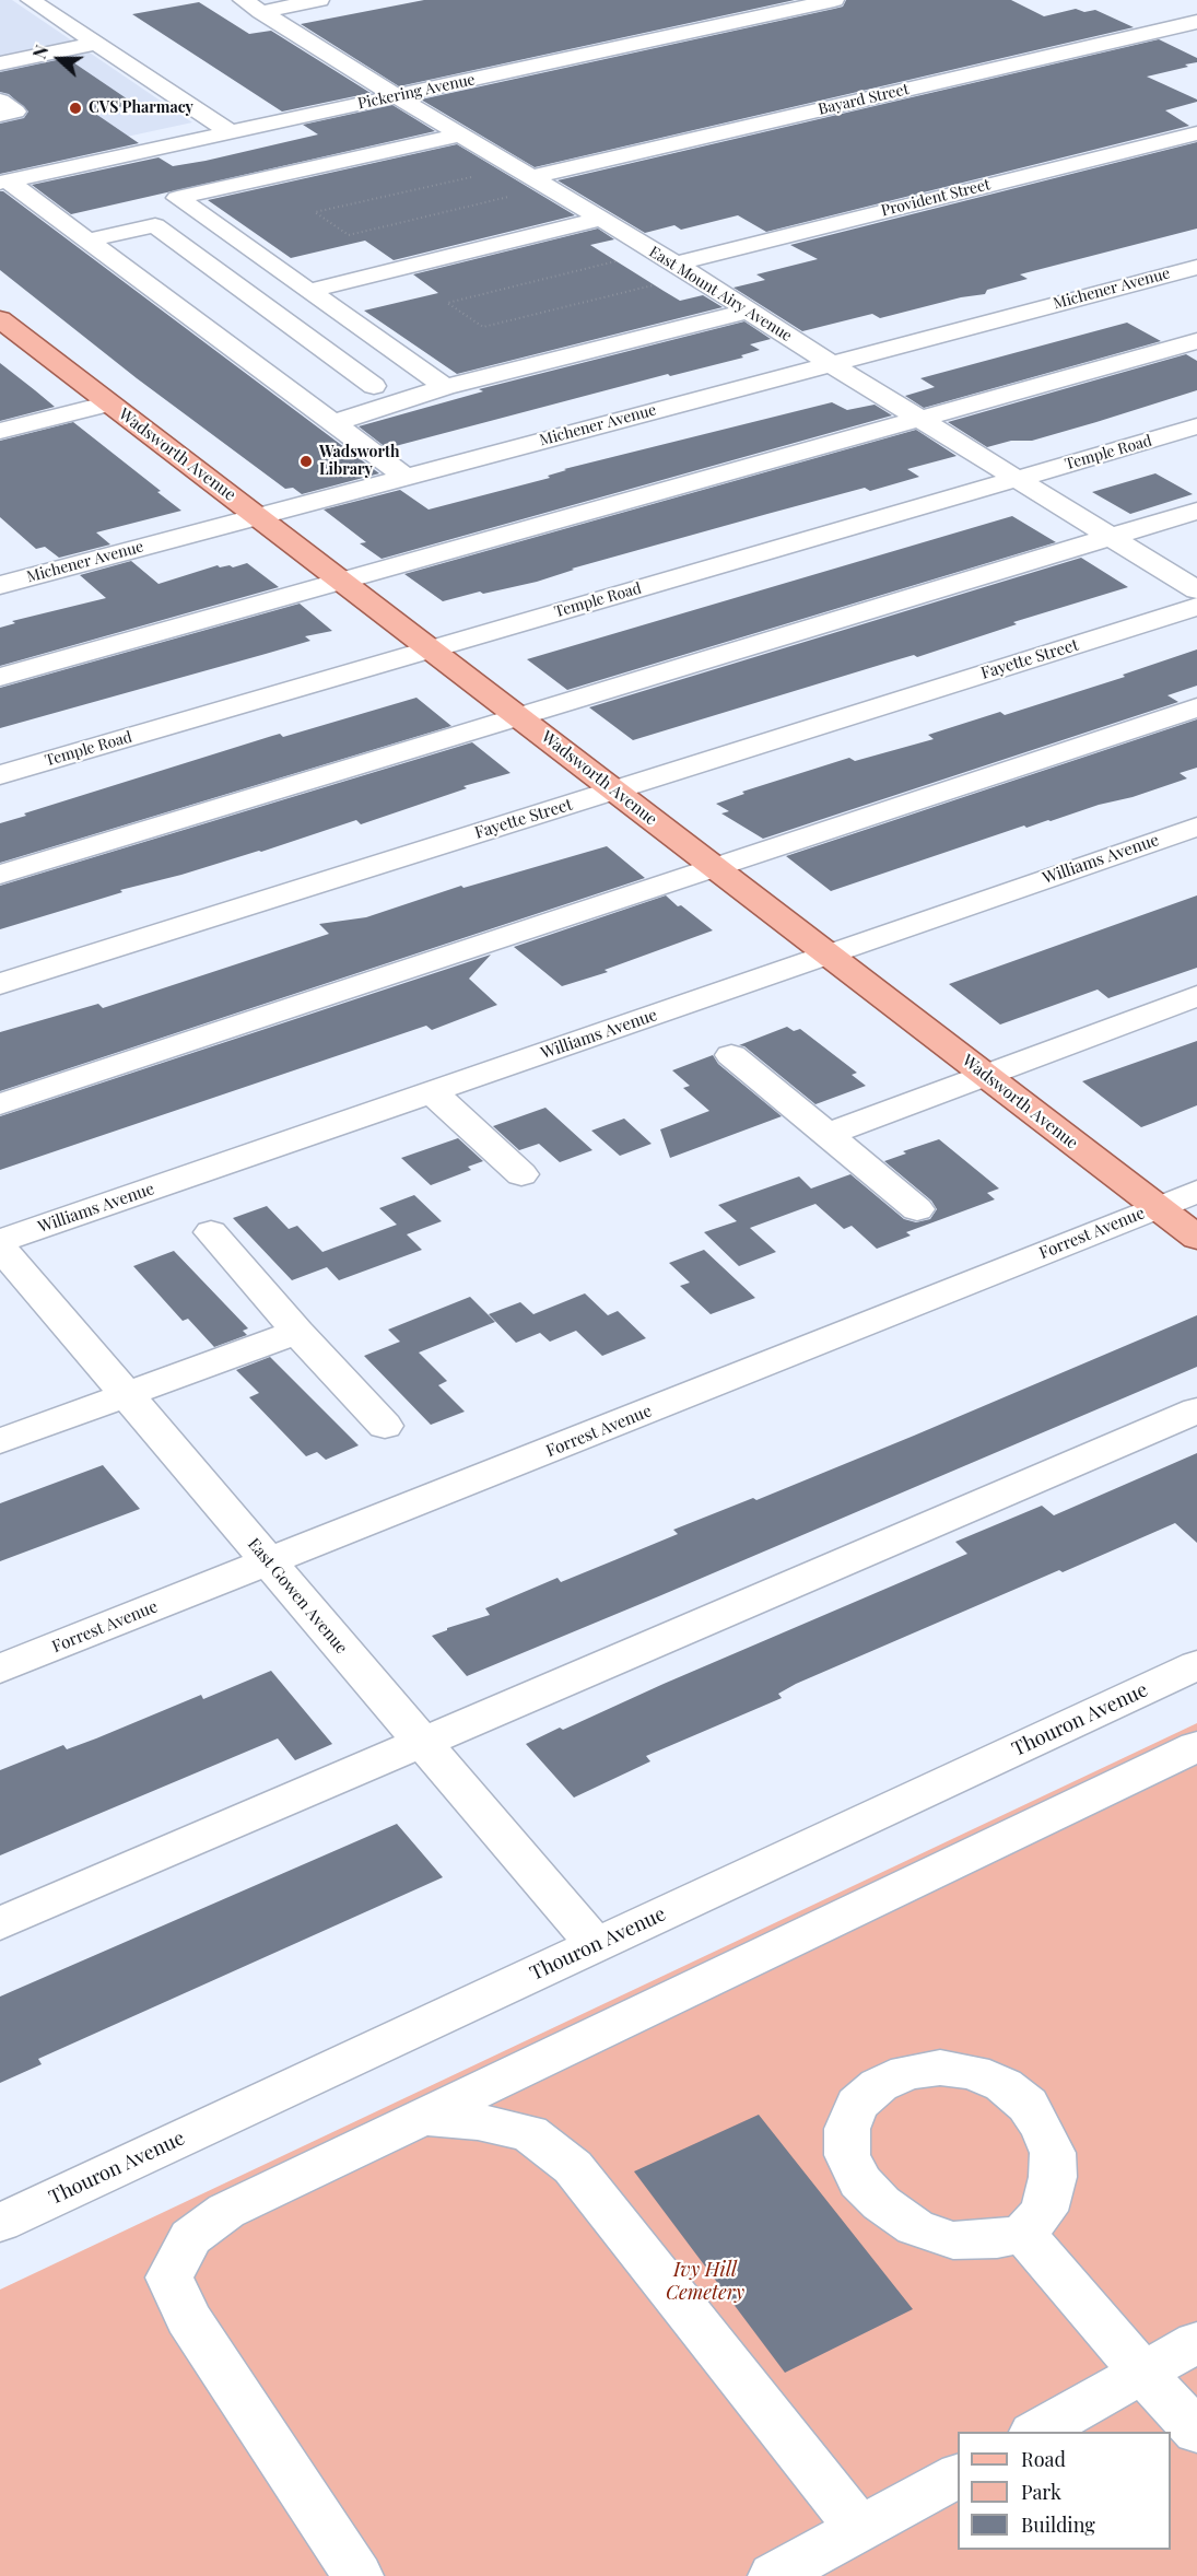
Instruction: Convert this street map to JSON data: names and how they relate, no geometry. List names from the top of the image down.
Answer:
{
  "streets": {
    "main road": ["Wadsworth Avenue"],
    "street": [
      "Pickering Avenue",
      "Bayard Street",
      "Provident Street",
      "Michener Avenue",
      "East Mount Airy Avenue",
      "Temple Road",
      "Fayette Street",
      "Williams Avenue",
      "Forrest Avenue",
      "East Gowen Avenue",
      "Thouron Avenue"
    ]
  },
  "crossings": [
    ["Pickering Avenue", "East Mount Airy Avenue"],
    ["Bayard Street", "East Mount Airy Avenue"],
    ["Provident Street", "East Mount Airy Avenue"],
    ["Michener Avenue", "East Mount Airy Avenue"],
    ["Michener Avenue", "Wadsworth Avenue"],
    ["East Mount Airy Avenue", "Temple Road"],
    ["Temple Road", "Wadsworth Avenue"],
    ["Wadsworth Avenue", "Fayette Street"],
    ["Wadsworth Avenue", "Williams Avenue"],
    ["Wadsworth Avenue", "Forrest Avenue"],
    ["Forrest Avenue", "East Gowen Avenue"],
    ["East Gowen Avenue", "Thouron Avenue"]
  ],
  "parks": ["Ivy Hill Cemetery"],
  "places": ["CVS Pharmacy", "Wadsworth Library"],
  "legend": ["Road", "Park", "Building"],
  "north": "left"
}
